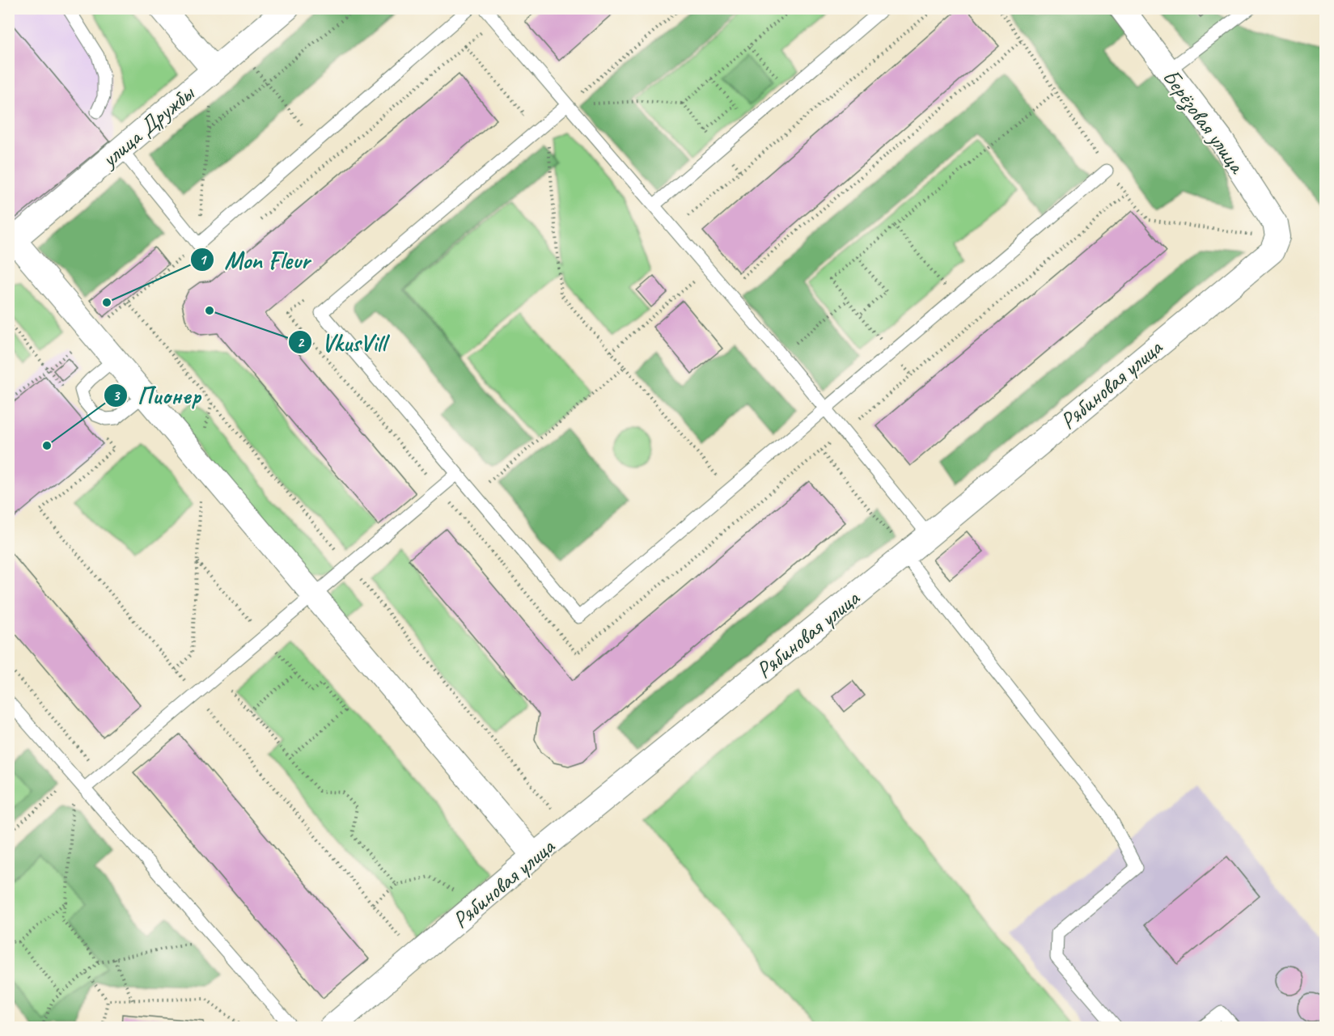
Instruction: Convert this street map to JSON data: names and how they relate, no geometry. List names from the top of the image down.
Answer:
{
  "streets": {
    "street": ["Берёзовая улица", "улица Дружбы", "Рябиновая улица"]
  },
  "crossings": [
    ["Берёзовая улица", "Рябиновая улица"]
  ],
  "places": ["Mon Fleur", "VkusVill", "Пионер"]
}
